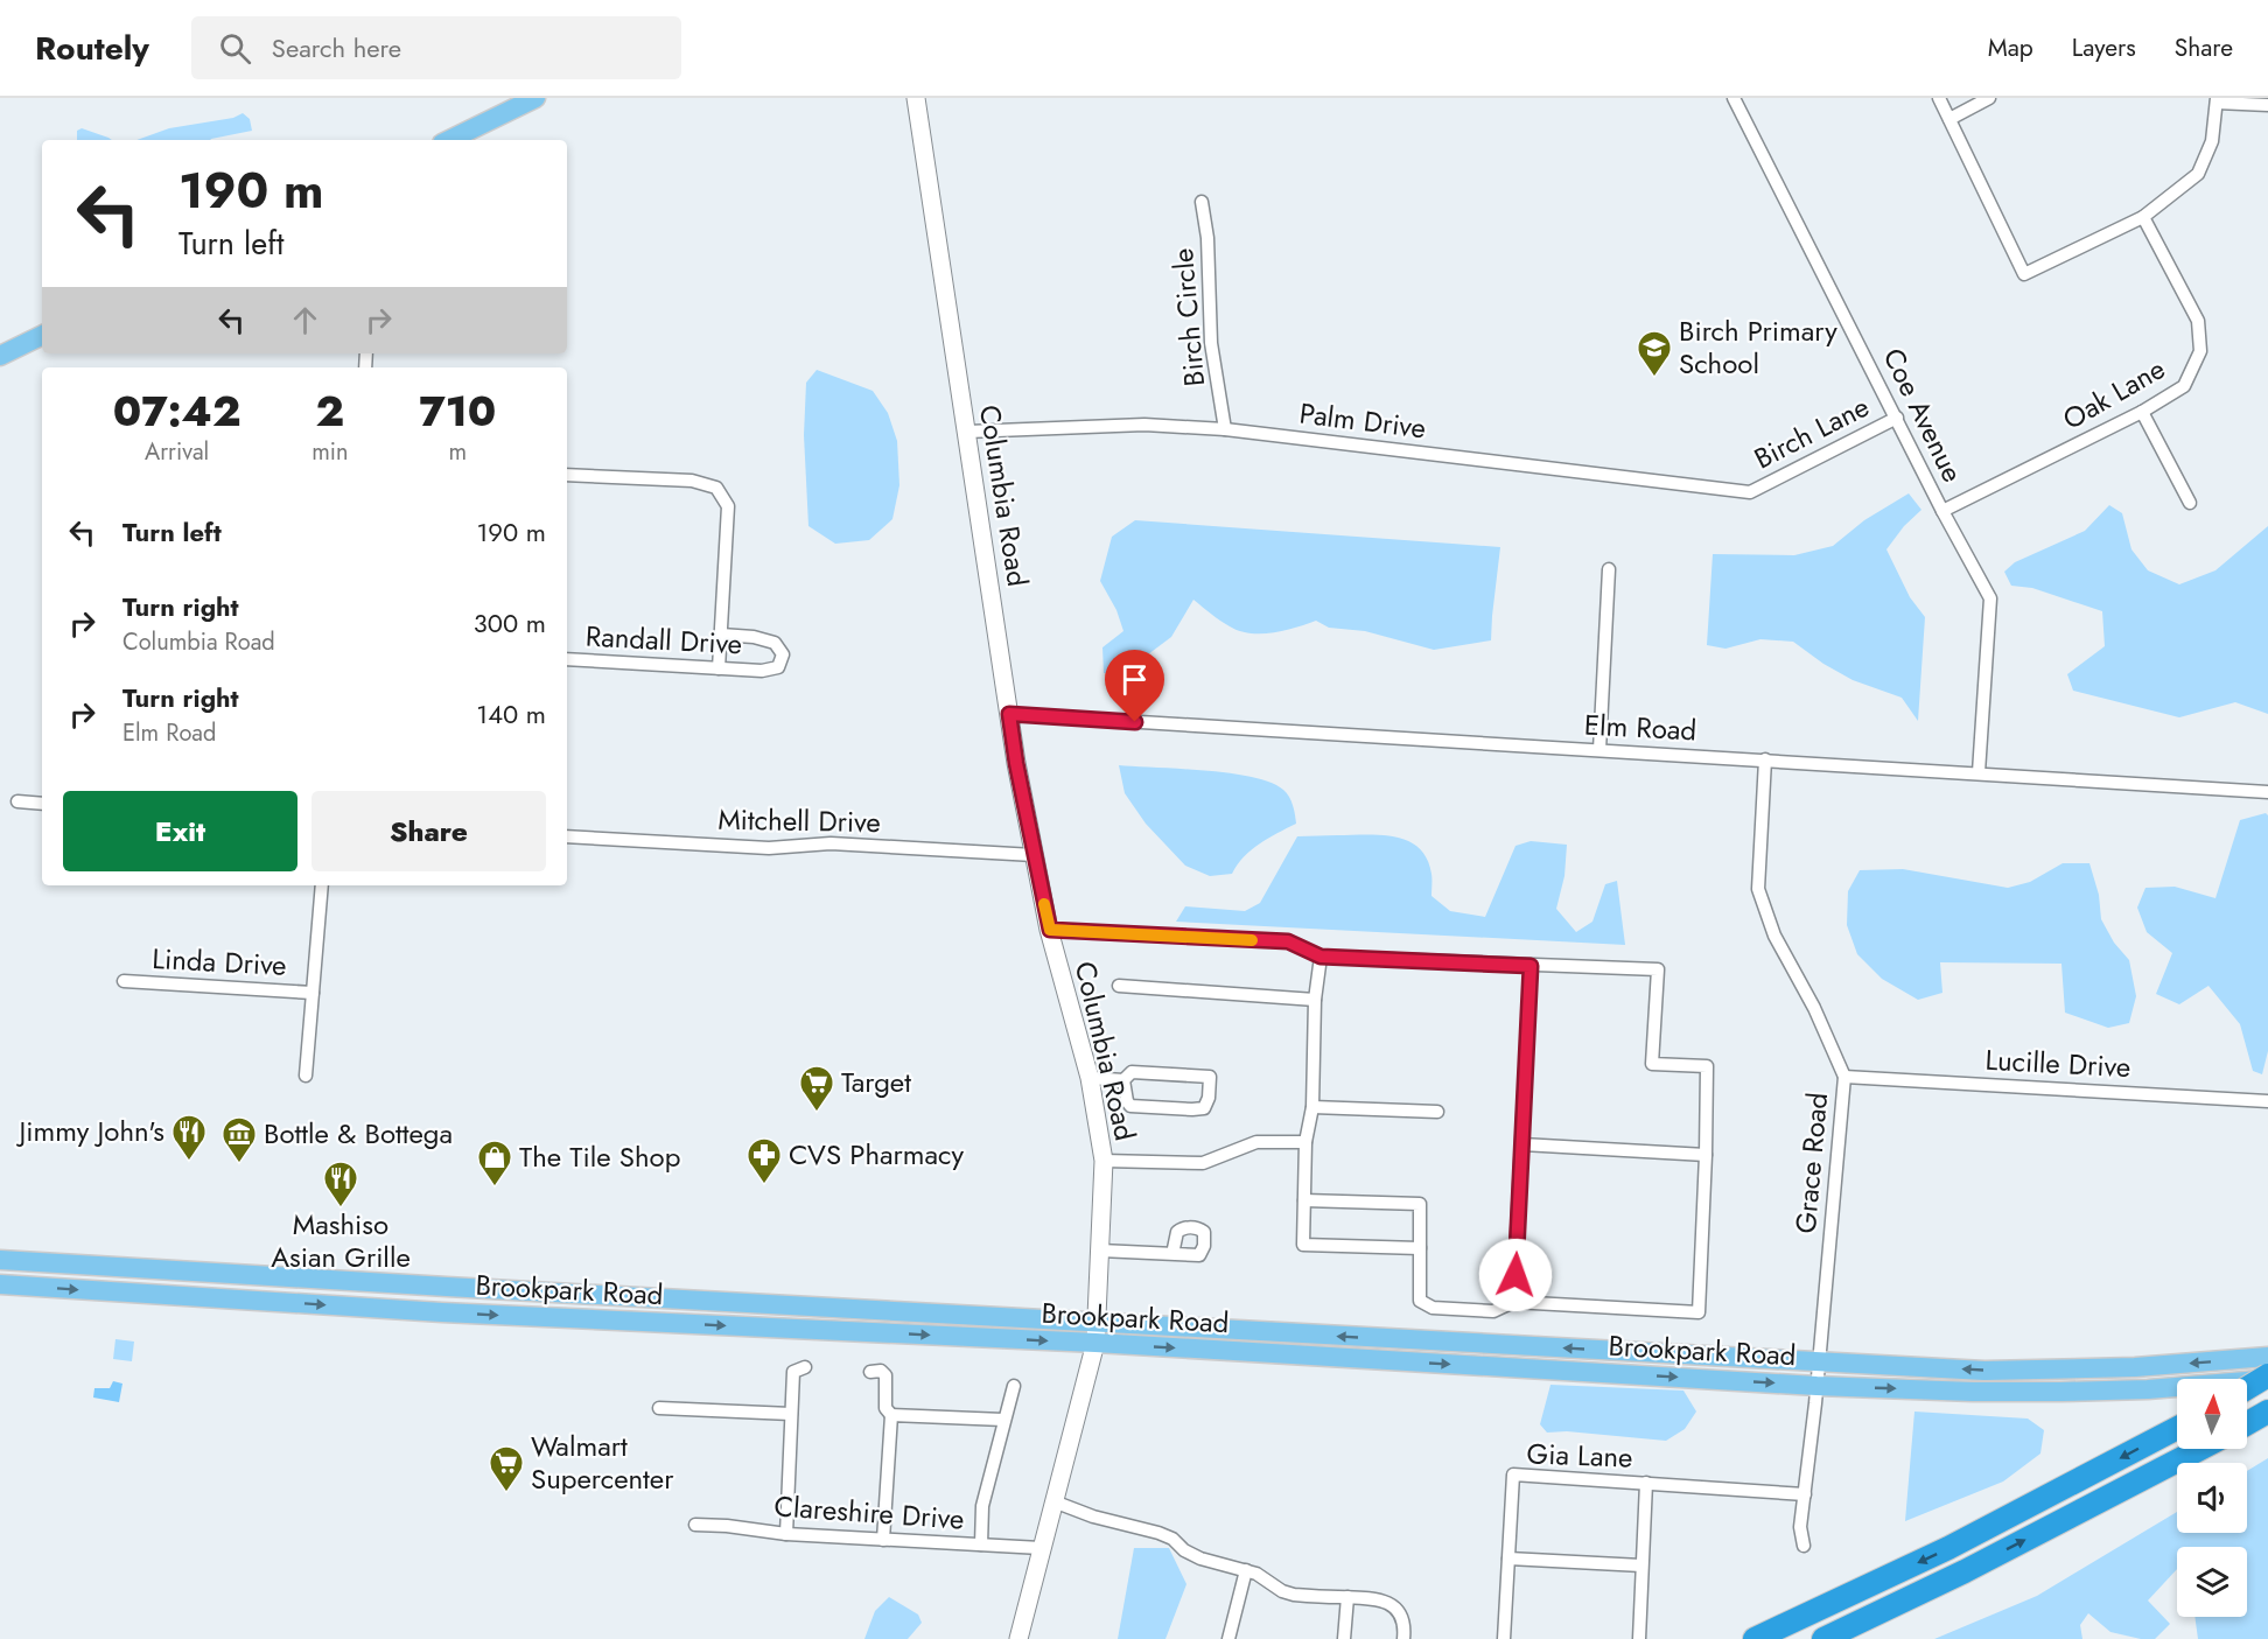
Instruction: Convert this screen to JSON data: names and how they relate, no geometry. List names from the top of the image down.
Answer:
{
  "streets": {
    "main road": ["Brookpark Road"],
    "street": [
      "Birch Circle",
      "Oak Lane",
      "Coe Avenue",
      "Palm Drive",
      "Birch Lane",
      "Columbia Road",
      "Randall Drive",
      "Elm Road",
      "Mitchell Drive",
      "Linda Drive",
      "Lucille Drive",
      "Grace Road",
      "Gia Lane",
      "Clareshire Drive"
    ]
  },
  "crossings": [
    ["Birch Circle", "Palm Drive"],
    ["Oak Lane", "Coe Avenue"],
    ["Coe Avenue", "Birch Lane"],
    ["Coe Avenue", "Elm Road"],
    ["Palm Drive", "Birch Lane"],
    ["Palm Drive", "Columbia Road"],
    ["Columbia Road", "Elm Road"],
    ["Columbia Road", "Mitchell Drive"],
    ["Columbia Road", "Brookpark Road"],
    ["Columbia Road", "Clareshire Drive"],
    ["Elm Road", "Grace Road"],
    ["Lucille Drive", "Grace Road"],
    ["Grace Road", "Brookpark Road"],
    ["Grace Road", "Gia Lane"]
  ],
  "places": {
    "school or university": ["Birch Primary School"],
    "supermarket": ["Target", "Walmart Supercenter"],
    "restaurant": ["Jimmy John's", "Mashiso Asian Grille"],
    "museum": ["Bottle & Bottega"],
    "pharmacy": ["CVS Pharmacy"],
    "shop": ["The Tile Shop"]
  },
  "north": "top",
  "page": {
    "header": "Routely",
    "search": "Search here",
    "nav": ["Map", "Layers", "Share"],
    "turn": ["190 m", "Turn left"],
    "eta": [
      "07:42",
      "Arrival",
      "2",
      "min",
      "710",
      "m"
    ],
    "list": [
      {
        "name": "Turn left",
        "value": "190 m"
      },
      {
        "name": "Turn right",
        "note": "Columbia Road",
        "value": "300 m"
      },
      {
        "name": "Turn right",
        "note": "Elm Road",
        "value": "140 m"
      }
    ],
    "buttons": ["Exit", "Share"]
  }
}
